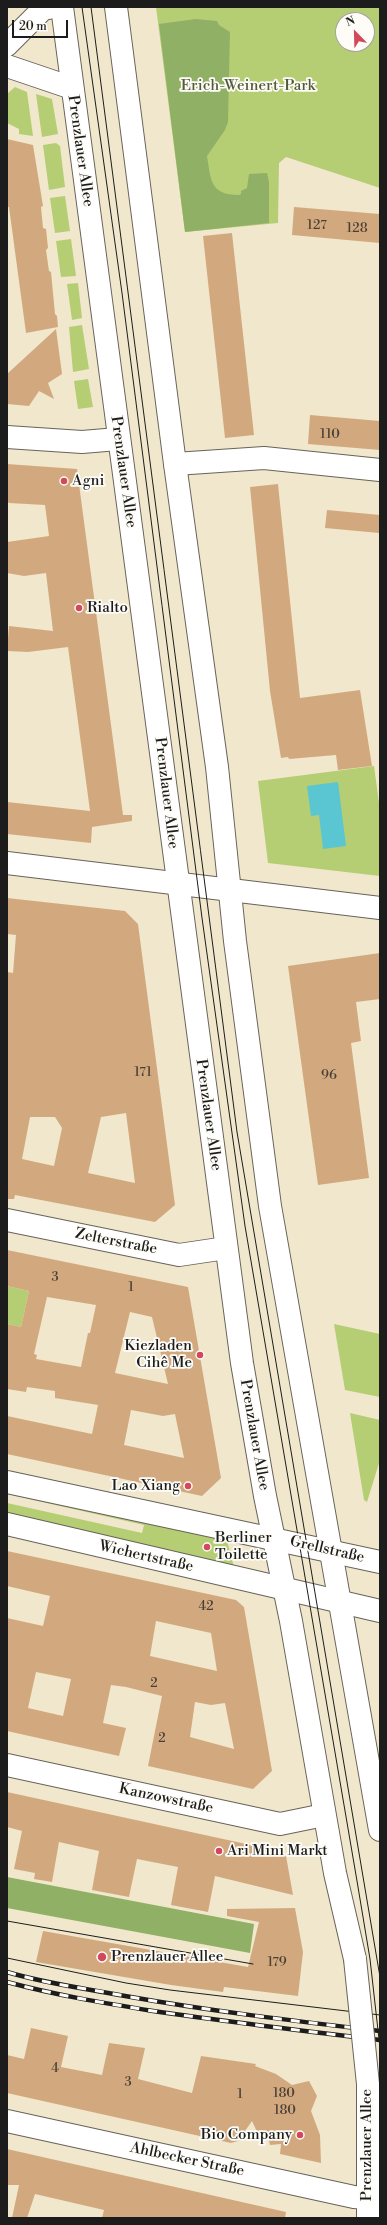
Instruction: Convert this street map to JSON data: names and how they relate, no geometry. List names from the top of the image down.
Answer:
{
  "streets": {
    "main road": [
      "Prenzlauer Allee",
      "Zelterstraße",
      "Grellstraße",
      "Wichertstraße",
      "Kanzowstraße",
      "Ahlbecker Straße"
    ]
  },
  "crossings": [
    ["Prenzlauer Allee", "Zelterstraße"],
    ["Prenzlauer Allee", "Grellstraße"],
    ["Prenzlauer Allee", "Wichertstraße"],
    ["Prenzlauer Allee", "Kanzowstraße"],
    ["Prenzlauer Allee", "Ahlbecker Straße"]
  ],
  "parks": ["Erich-Weinert-Park"],
  "places": [
    "Agni",
    "Rialto",
    "Kiezladen Cihê Me",
    "Lao Xiang",
    "Berliner Toilette",
    "Ari Mini Markt",
    "Prenzlauer Allee",
    "Bio Company"
  ],
  "house_numbers": [
    "127",
    "128",
    "110",
    "171",
    "96",
    "3",
    "1",
    "42",
    "2",
    "2",
    "179",
    "4",
    "3",
    "180",
    "1",
    "180"
  ],
  "scale_bar": "20 m",
  "north": "top left"
}
